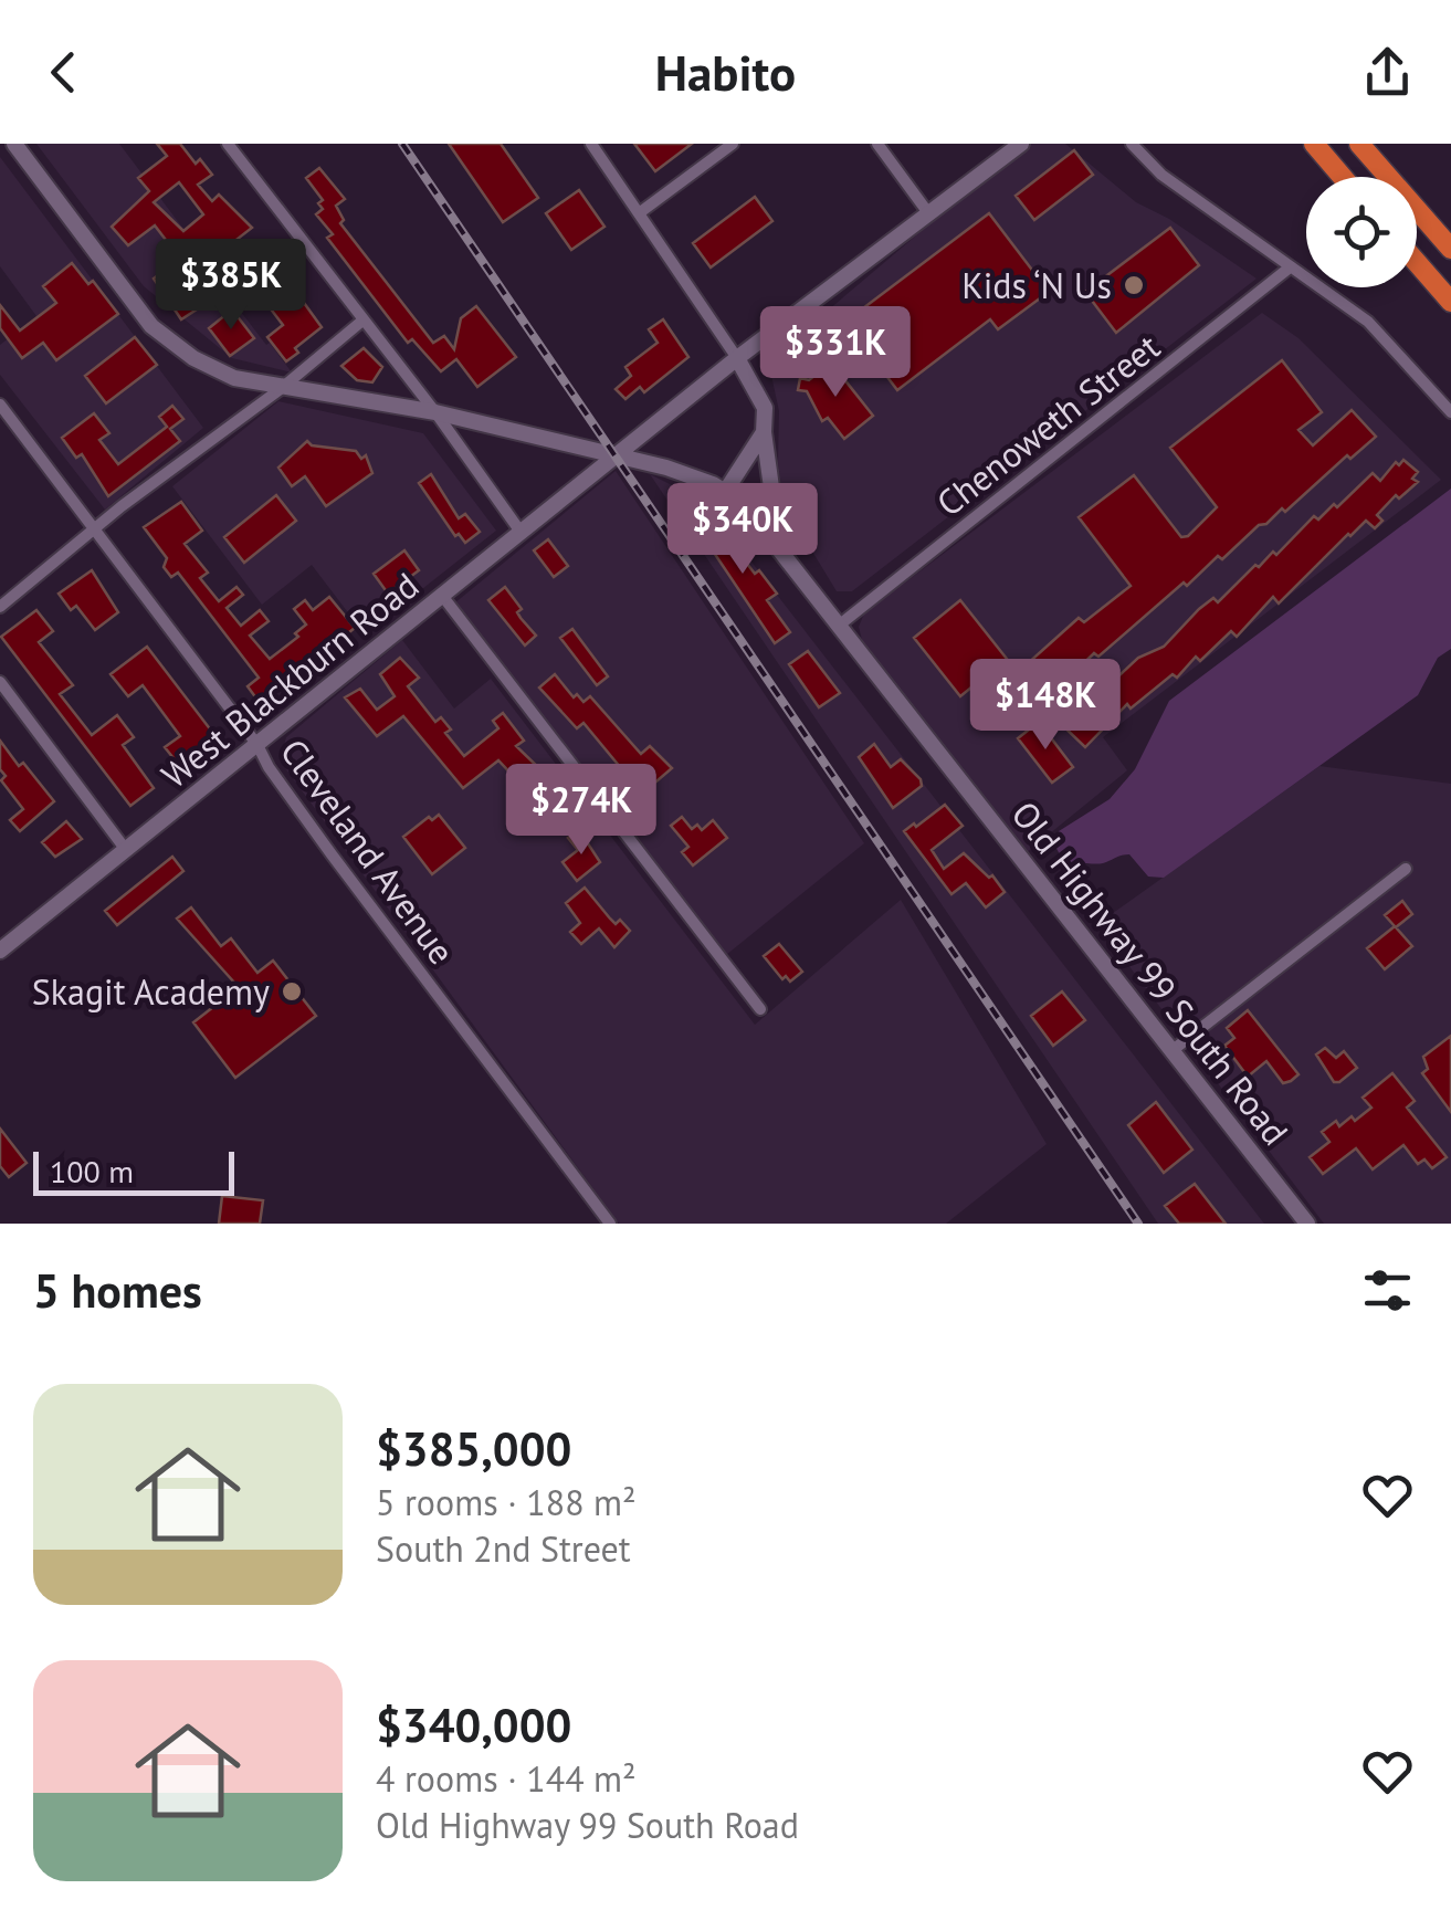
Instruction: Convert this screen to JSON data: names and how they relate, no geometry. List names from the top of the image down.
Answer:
{
  "streets": {
    "street": [
      "Chenoweth Street",
      "West Blackburn Road",
      "Cleveland Avenue",
      "Old Highway 99 South Road"
    ]
  },
  "crossings": [
    ["Chenoweth Street", "Old Highway 99 South Road"],
    ["West Blackburn Road", "Cleveland Avenue"],
    ["West Blackburn Road", "Old Highway 99 South Road"]
  ],
  "places": ["Kids ‘N Us", "Skagit Academy"],
  "scale_bar": "100 m",
  "page": {
    "header": "Habito",
    "price": [
      "$385K",
      "$331K",
      "$340K",
      "$148K",
      "$274K"
    ],
    "scale": "100 m",
    "heading": "5 homes",
    "list": [
      {
        "name": "$385,000",
        "note": "5 rooms · 188 m² · South 2nd Street"
      },
      {
        "name": "$340,000",
        "note": "4 rooms · 144 m² · Old Highway 99 South Road"
      }
    ]
  }
}
